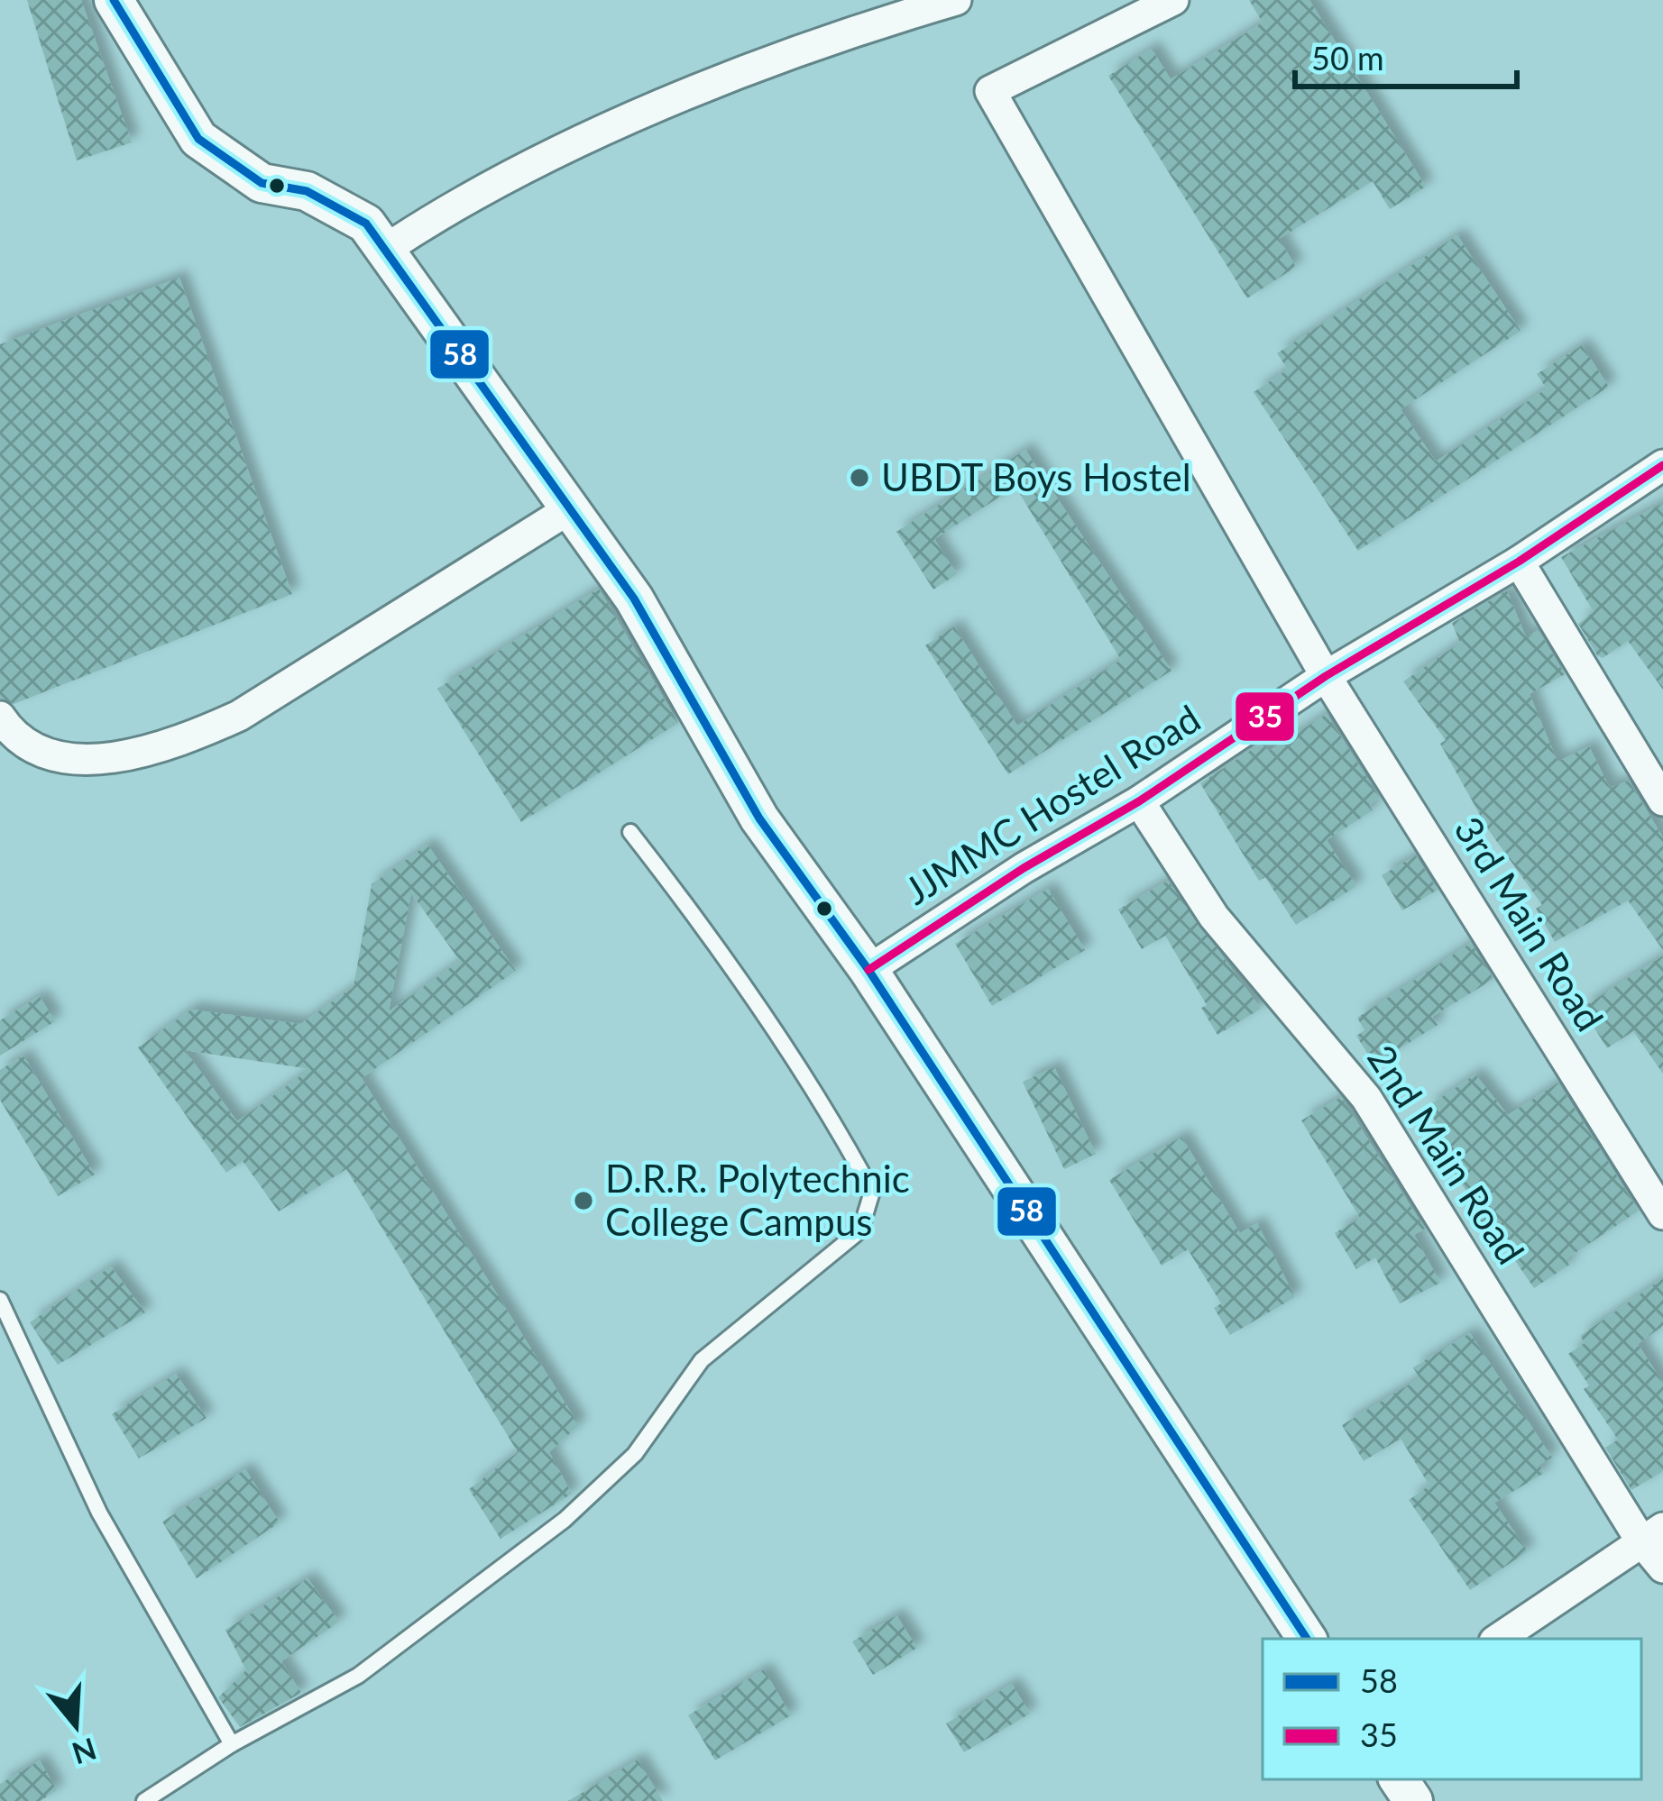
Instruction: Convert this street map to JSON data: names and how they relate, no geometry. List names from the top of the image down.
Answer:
{
  "streets": {
    "street": ["JJMMC Hostel Road", "3rd Main Road", "2nd Main Road"]
  },
  "crossings": [
    ["JJMMC Hostel Road", "3rd Main Road"],
    ["JJMMC Hostel Road", "2nd Main Road"]
  ],
  "places": ["UBDT Boys Hostel", "D.R.R. Polytechnic College Campus"],
  "lines": ["transit line 58", "transit line 35"],
  "legend": ["58", "35"],
  "scale_bar": "50 m",
  "north": "bottom"
}
